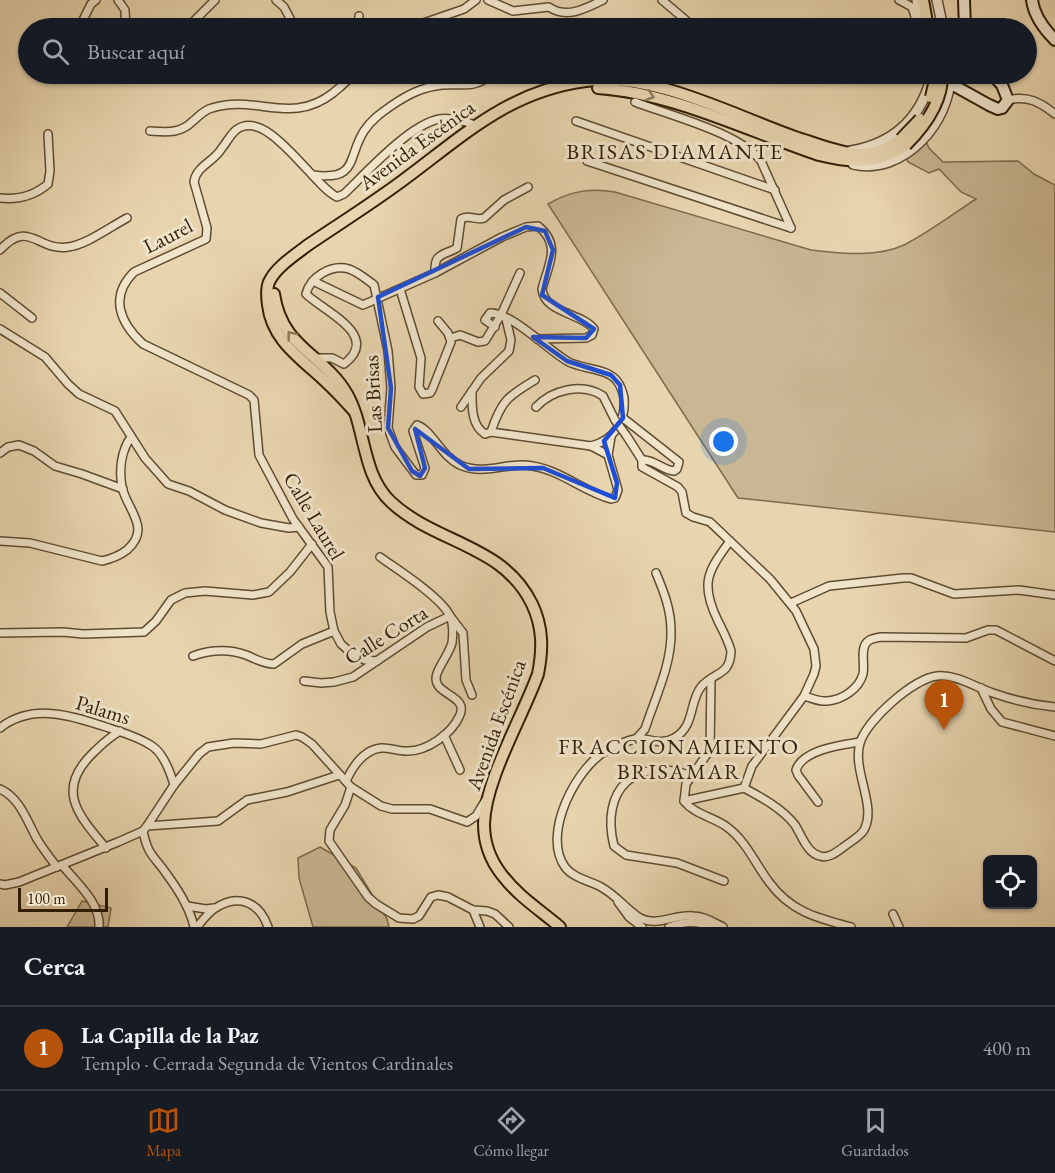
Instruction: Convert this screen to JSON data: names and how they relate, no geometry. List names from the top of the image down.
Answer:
{
  "streets": {
    "main road": ["Avenida Escénica"],
    "street": [
      "Laurel",
      "Las Brisas",
      "Calle Laurel",
      "Calle Corta",
      "Palams"
    ]
  },
  "crossings": [
    ["Avenida Escénica", "Laurel"],
    ["Laurel", "Calle Laurel"]
  ],
  "districts": ["BRISAS DIAMANTE", "FRACCIONAMIENTO BRISAMAR"],
  "scale_bar": "100 m",
  "page": {
    "search": "Buscar aquí",
    "pins": "1",
    "scale": "100 m",
    "heading": "Cerca",
    "list": [
      {
        "mark": "1",
        "name": "La Capilla de la Paz",
        "note": "Templo · Cerrada Segunda de Vientos Cardinales",
        "value": "400 m"
      }
    ],
    "nav": ["Mapa", "Cómo llegar", "Guardados"]
  }
}
